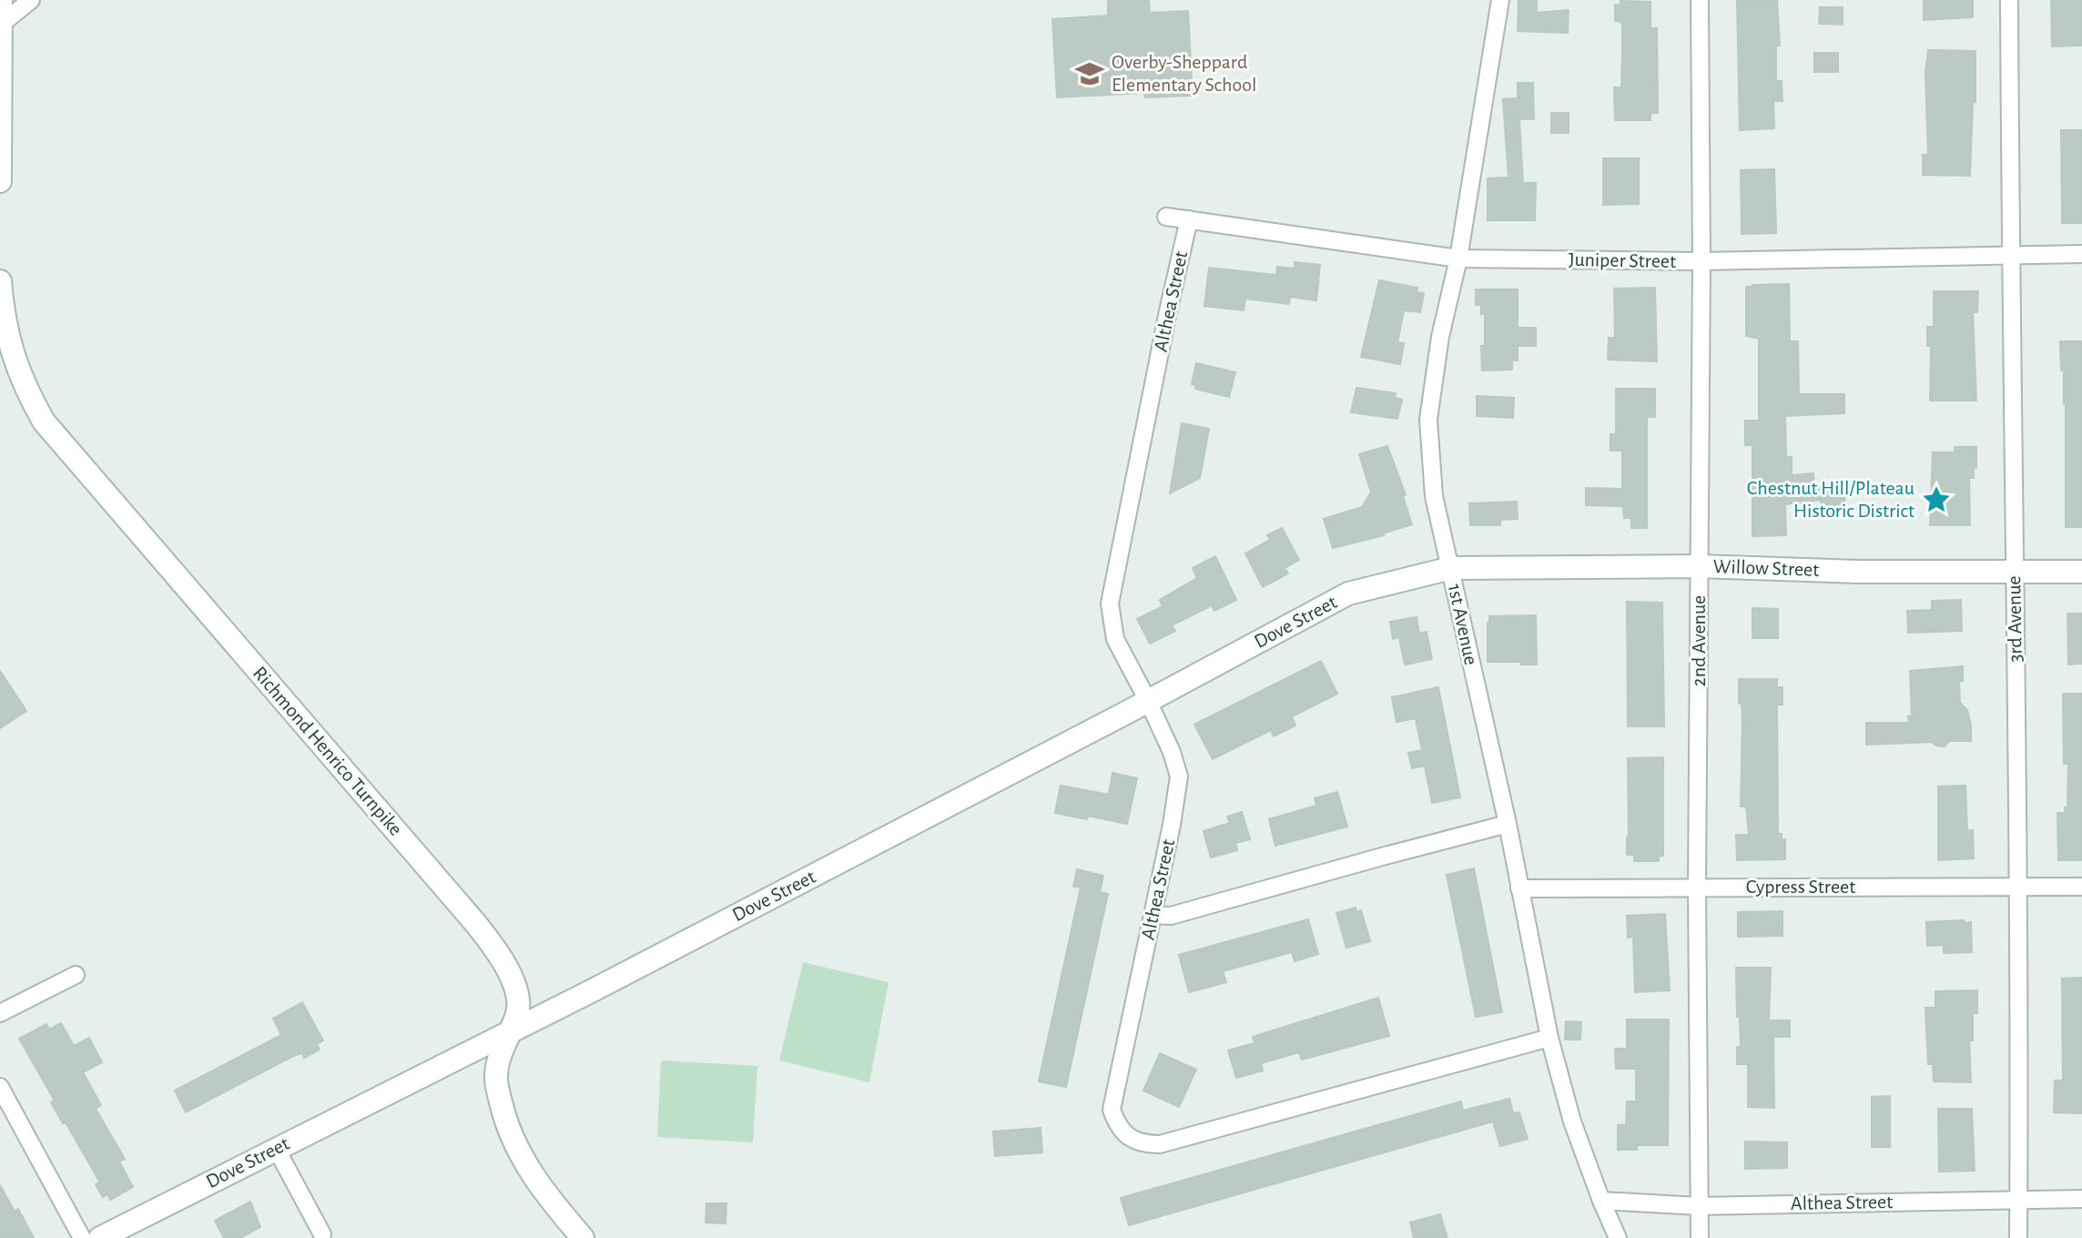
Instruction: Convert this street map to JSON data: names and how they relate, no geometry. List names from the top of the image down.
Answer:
{
  "streets": {
    "street": [
      "Juniper Street",
      "Althea Street",
      "Willow Street",
      "3rd Avenue",
      "Dove Street",
      "1st Avenue",
      "2nd Avenue",
      "Richmond Henrico Turnpike",
      "Cypress Street"
    ]
  },
  "crossings": [
    ["Juniper Street", "Althea Street"],
    ["Juniper Street", "3rd Avenue"],
    ["Juniper Street", "1st Avenue"],
    ["Juniper Street", "2nd Avenue"],
    ["Althea Street", "3rd Avenue"],
    ["Althea Street", "Dove Street"],
    ["Althea Street", "1st Avenue"],
    ["Althea Street", "2nd Avenue"],
    ["Willow Street", "3rd Avenue"],
    ["Willow Street", "Dove Street"],
    ["Willow Street", "1st Avenue"],
    ["Willow Street", "2nd Avenue"],
    ["3rd Avenue", "Cypress Street"],
    ["Dove Street", "1st Avenue"],
    ["Dove Street", "Richmond Henrico Turnpike"],
    ["1st Avenue", "Cypress Street"],
    ["2nd Avenue", "Cypress Street"]
  ],
  "places": {
    "school or university": ["Overby-Sheppard Elementary School"],
    "place": ["Chestnut Hill/Plateau Historic District"]
  }
}
